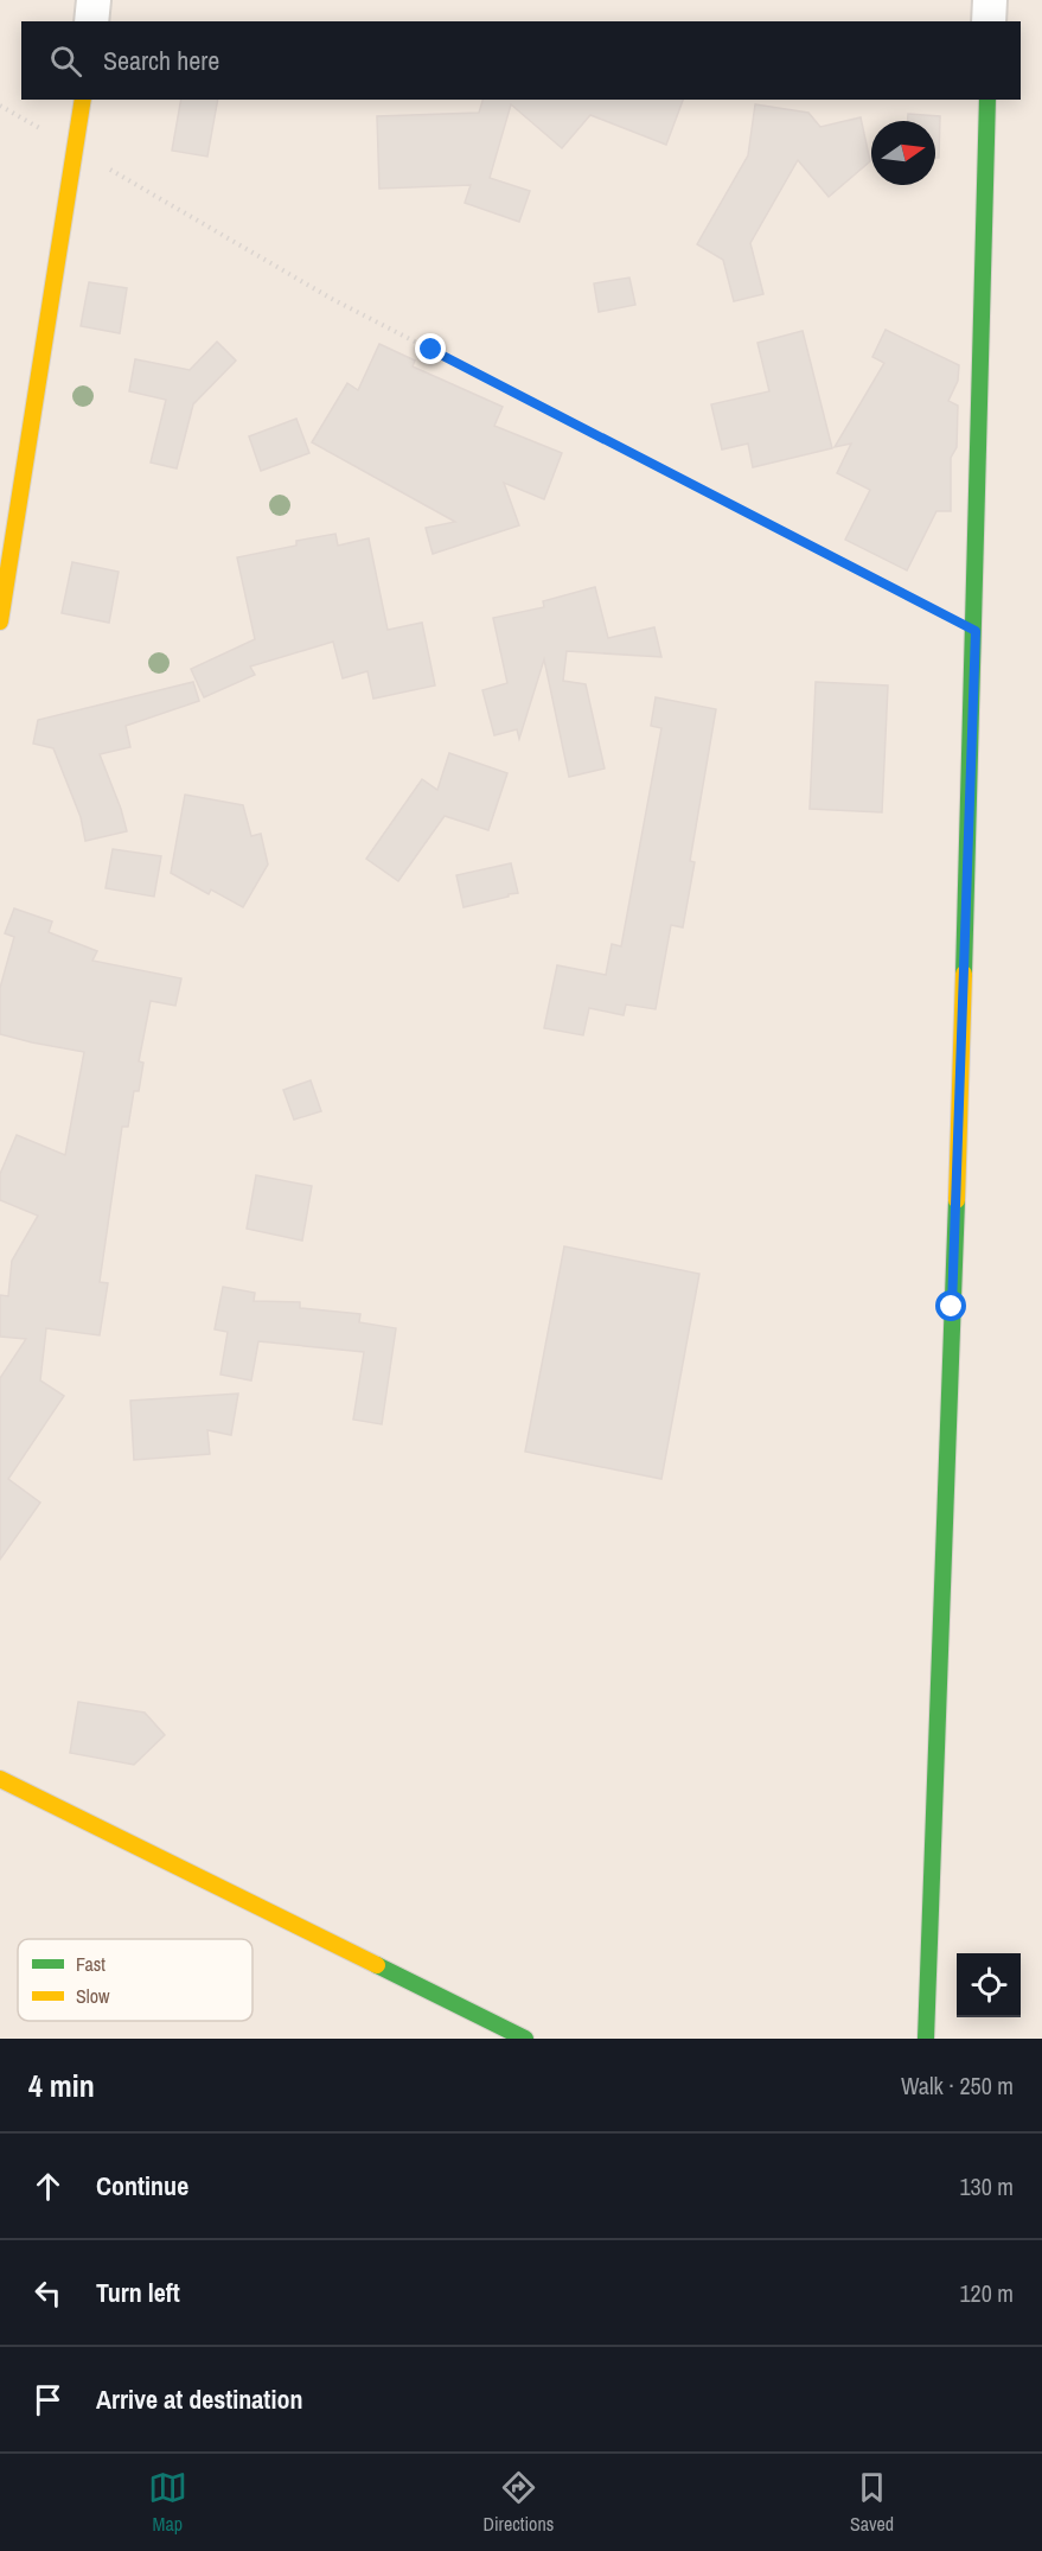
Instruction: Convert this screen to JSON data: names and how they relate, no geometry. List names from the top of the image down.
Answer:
{
  "legend": ["Fast", "Slow"],
  "north": "right",
  "page": {
    "search": "Search here",
    "heading": ["4 min", "Walk · 250 m"],
    "list": [
      ["Continue", "130 m"],
      ["Turn left", "120 m"],
      "Arrive at destination"
    ],
    "nav": ["Map", "Directions", "Saved"]
  }
}
